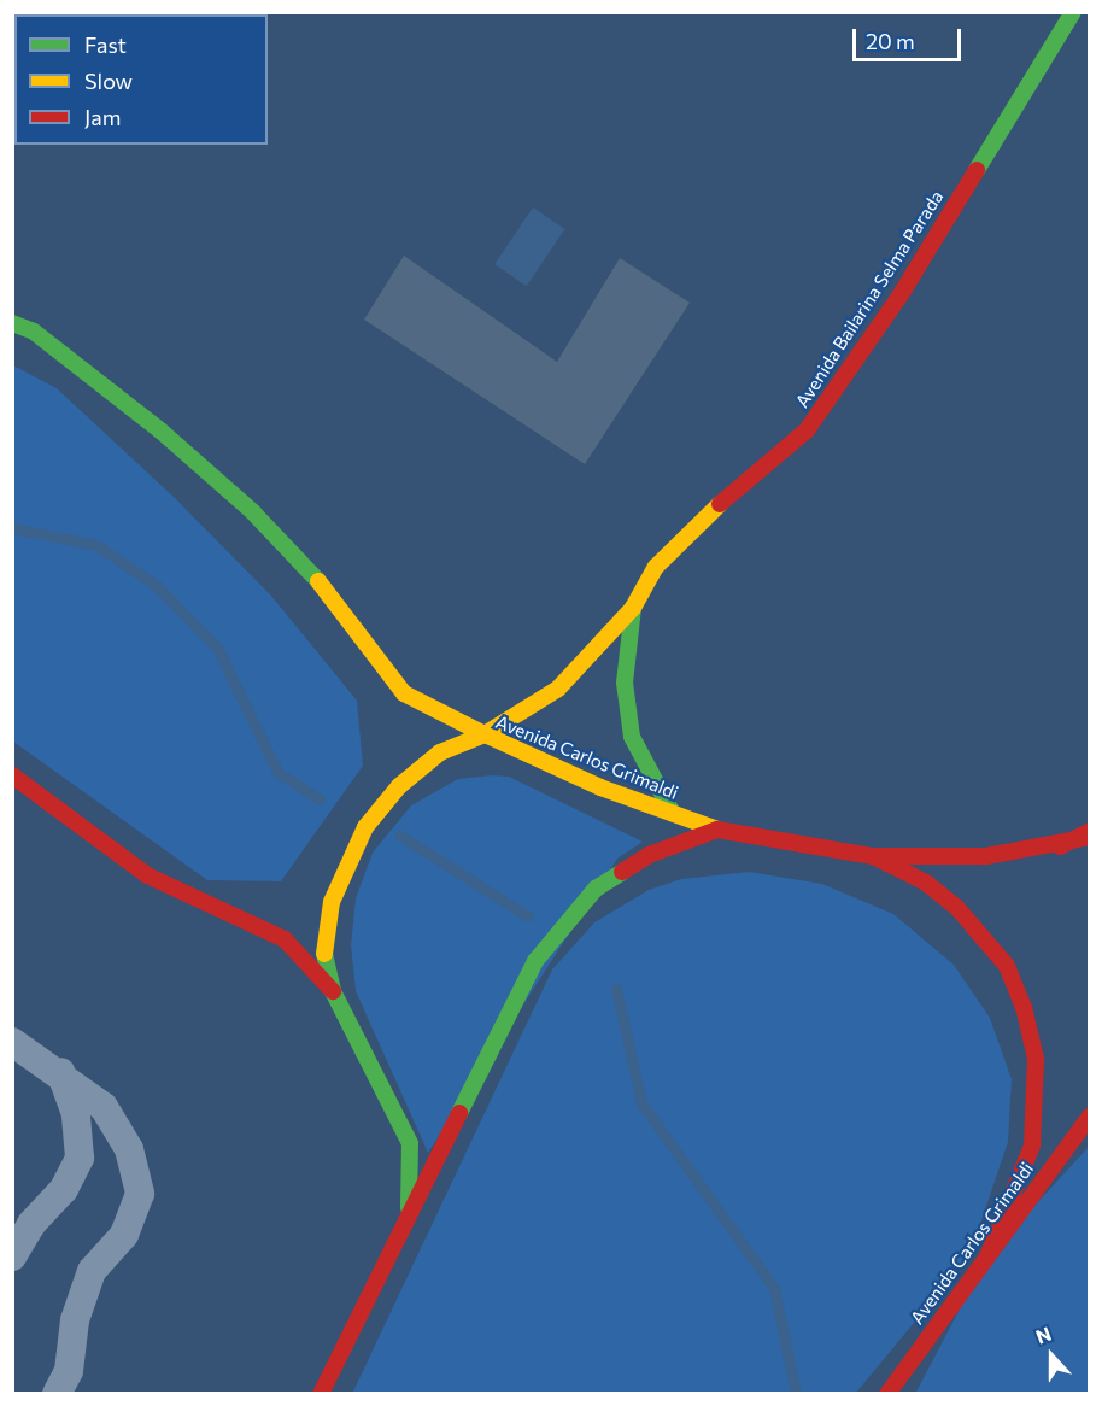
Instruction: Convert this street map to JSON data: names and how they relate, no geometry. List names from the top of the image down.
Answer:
{
  "streets": {
    "main road": ["Avenida Bailarina Selma Parada", "Avenida Carlos Grimaldi"]
  },
  "crossings": [
    ["Avenida Bailarina Selma Parada", "Avenida Carlos Grimaldi"]
  ],
  "legend": ["Fast", "Slow", "Jam"],
  "scale_bar": "20 m",
  "north": "top"
}
